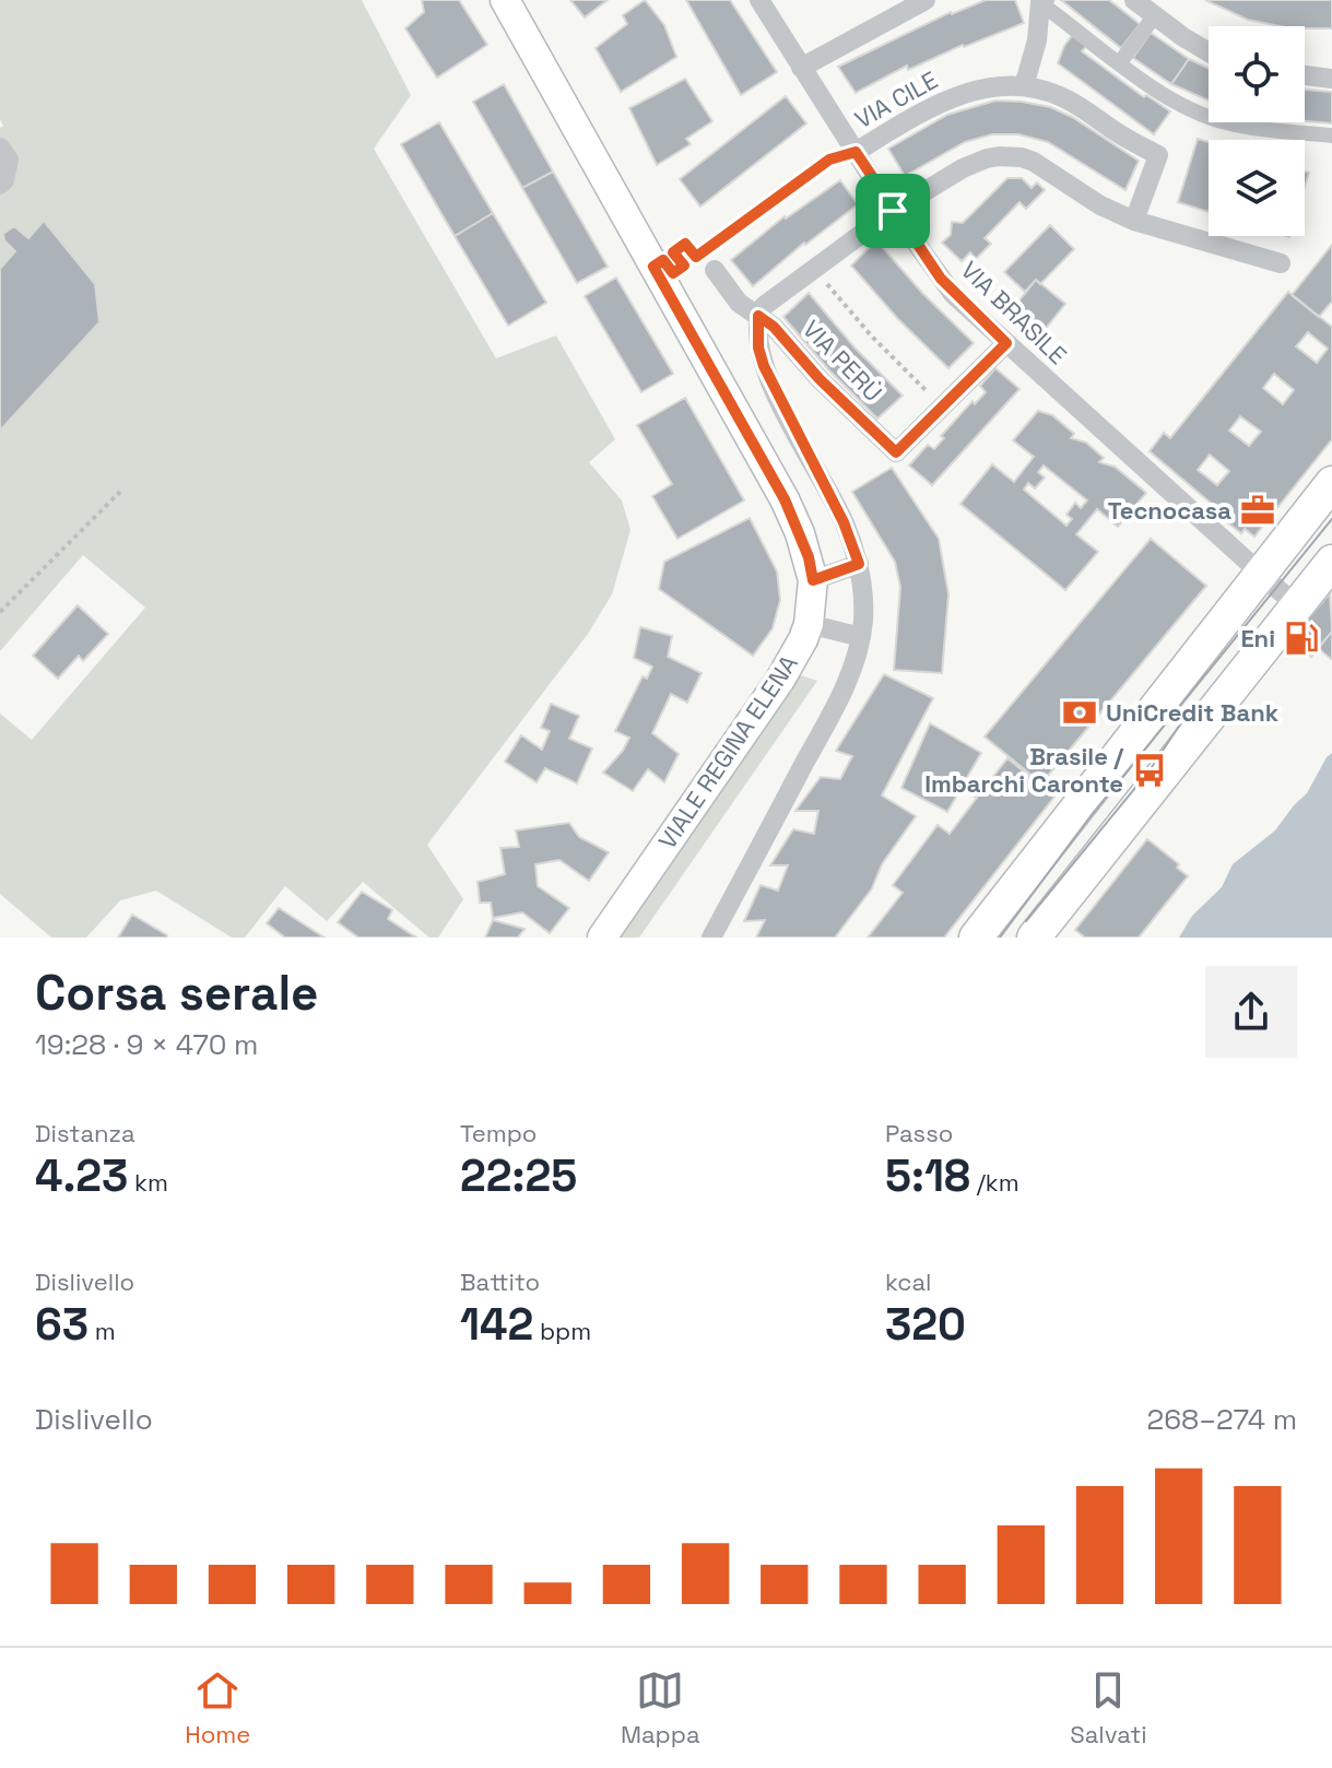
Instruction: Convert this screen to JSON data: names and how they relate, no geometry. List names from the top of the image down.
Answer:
{
  "streets": {
    "main road": ["VIALE REGINA ELENA"],
    "street": ["VIA CILE", "VIA BRASILE", "VIA PERÙ"]
  },
  "crossings": [
    ["VIA CILE", "VIA BRASILE"]
  ],
  "places": {
    "office": ["Tecnocasa"],
    "fuel station": ["Eni"],
    "bank": ["UniCredit Bank"],
    "bus stop": ["Brasile / Imbarchi Caronte"]
  },
  "page": {
    "heading": ["Corsa serale", "19:28 · 9 × 470 m"],
    "stats": [
      ["Distanza", "4.23 km"],
      ["Tempo", "22:25"],
      ["Passo", "5:18 /km"],
      ["Dislivello", "63 m"],
      ["Battito", "142 bpm"],
      ["kcal", "320"]
    ],
    "chart": ["Dislivello", "268–274 m"],
    "tabs": ["Home", "Mappa", "Salvati"]
  }
}
